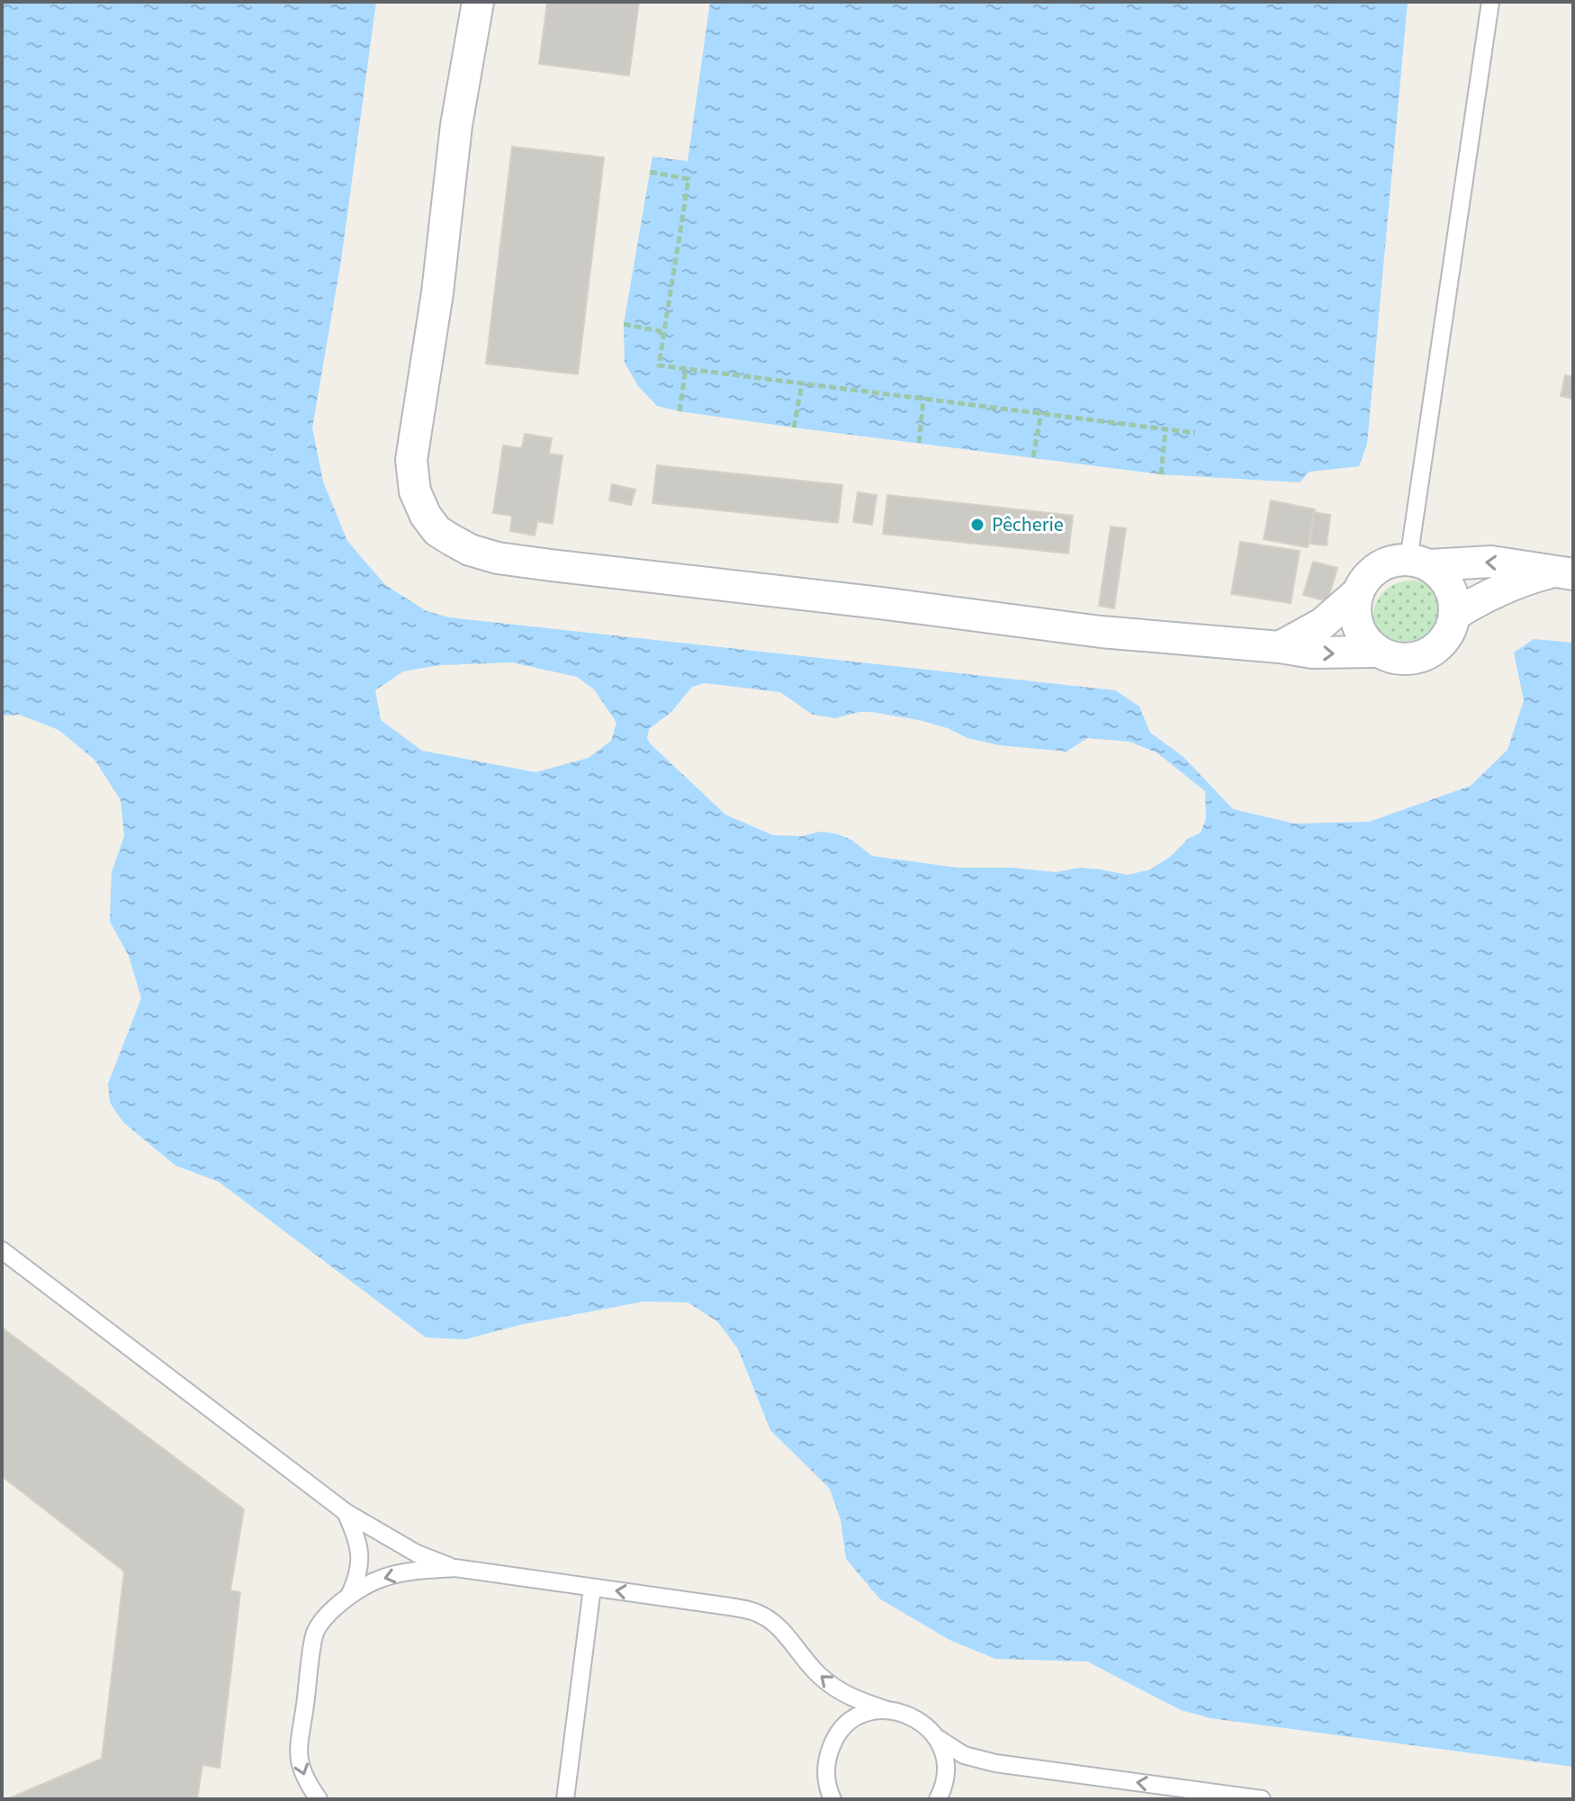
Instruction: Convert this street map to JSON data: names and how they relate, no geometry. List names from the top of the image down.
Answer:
{
  "places": ["Pêcherie"]
}
